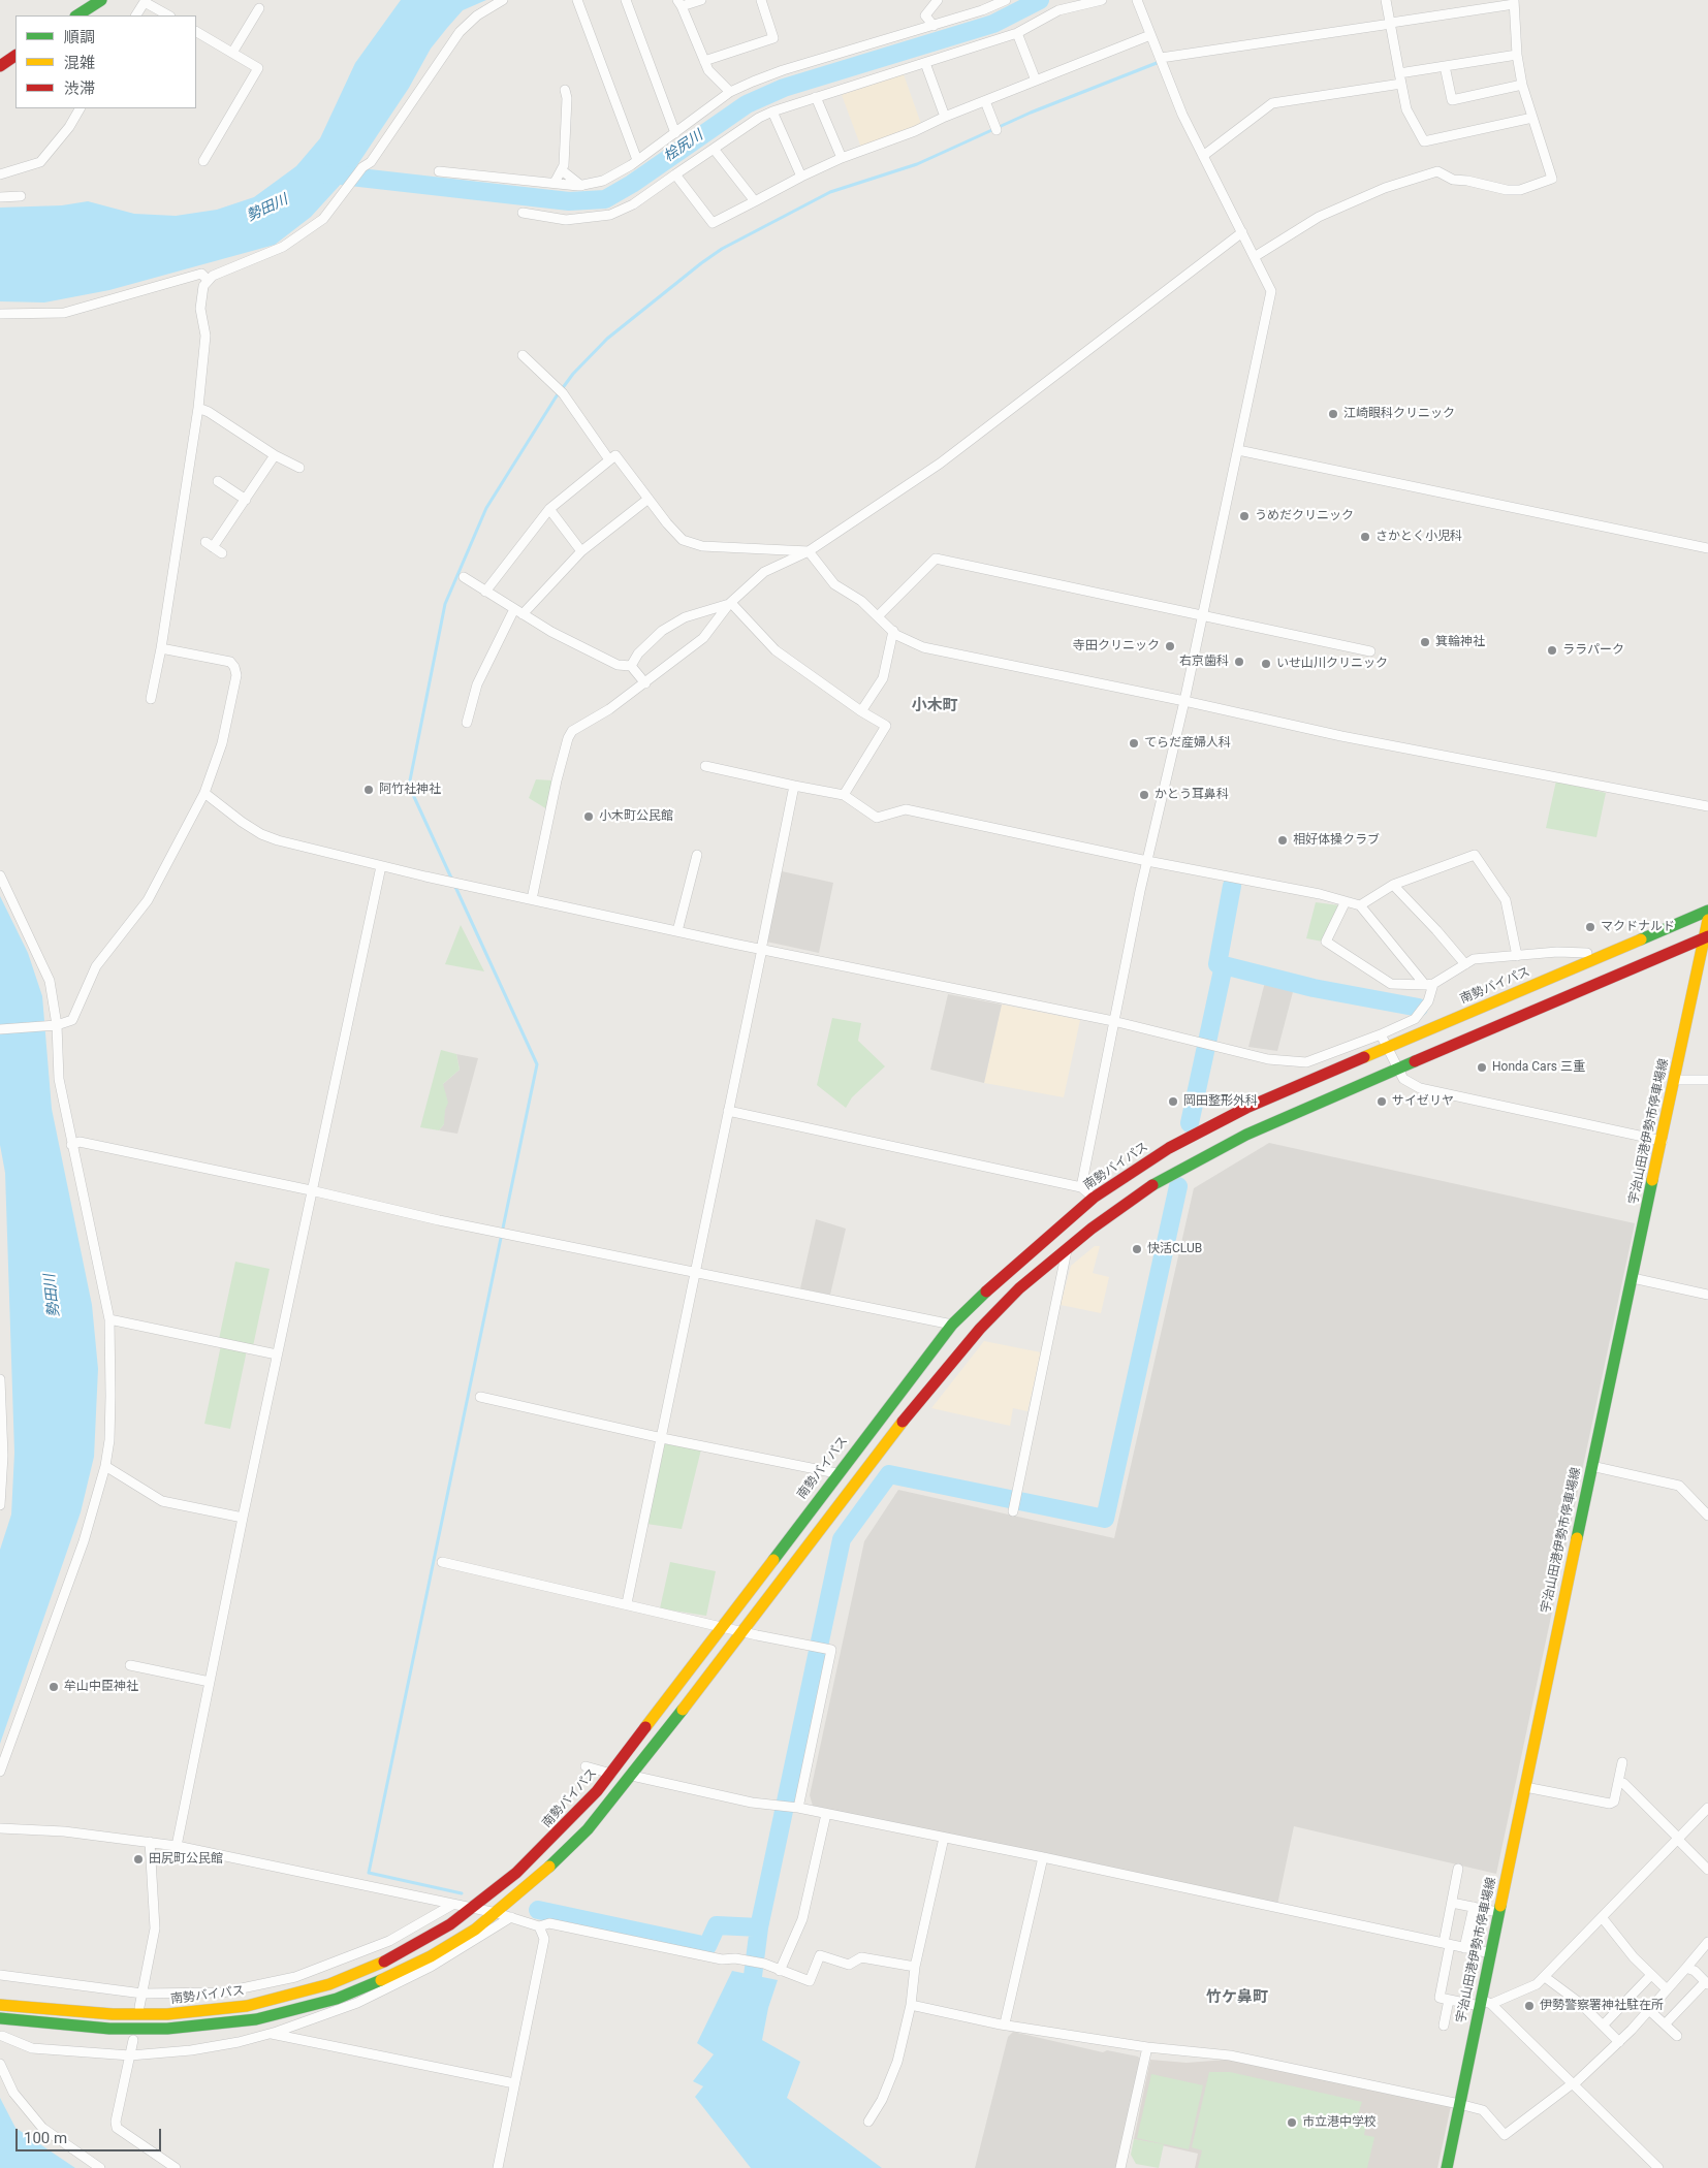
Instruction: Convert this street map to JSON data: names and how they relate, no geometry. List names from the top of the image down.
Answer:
{
  "streets": {
    "main road": ["南勢バイパス", "宇治山田港伊勢市停車場線"]
  },
  "districts": ["小木町", "竹ケ鼻町"],
  "water": ["桧尻川", "勢田川"],
  "places": [
    "江崎眼科クリニック",
    "うめだクリニック",
    "さかとく小児科",
    "箕輪神社",
    "寺田クリニック",
    "ララパーク",
    "右京歯科",
    "いせ山川クリニック",
    "てらだ産婦人科",
    "阿竹社神社",
    "かとう耳鼻科",
    "小木町公民館",
    "相好体操クラブ",
    "マクドナルド",
    "Honda Cars 三重",
    "岡田整形外科",
    "サイゼリヤ",
    "快活CLUB",
    "牟山中臣神社",
    "田尻町公民館",
    "伊勢警察署神社駐在所",
    "市立港中学校"
  ],
  "legend": ["順調", "混雑", "渋滞"],
  "scale_bar": "100 m"
}
